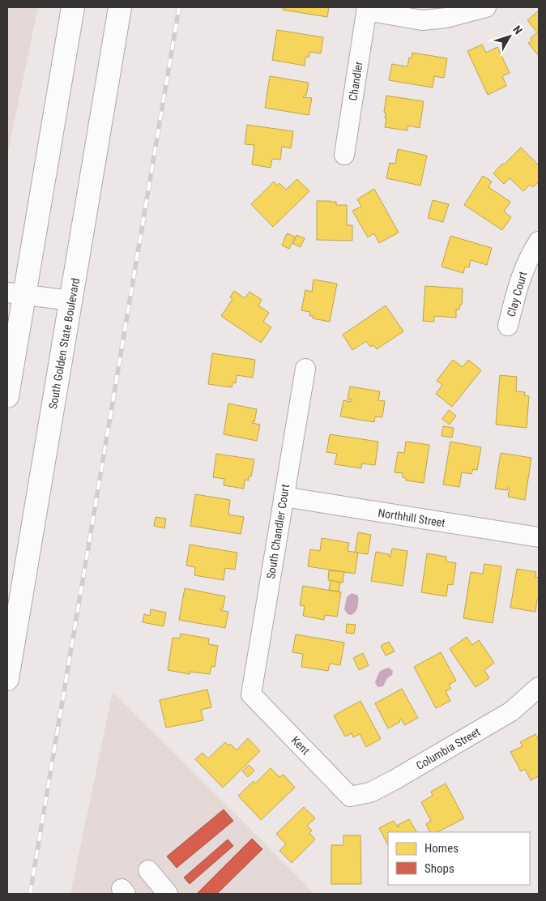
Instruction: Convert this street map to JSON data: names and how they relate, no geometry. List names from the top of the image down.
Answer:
{
  "streets": {
    "main road": ["South Golden State Boulevard"],
    "street": [
      "Chandler",
      "Clay Court",
      "Northhill Street",
      "South Chandler Court",
      "Kent",
      "Columbia Street"
    ]
  },
  "crossings": [
    ["Northhill Street", "South Chandler Court"],
    ["South Chandler Court", "Kent"],
    ["Kent", "Columbia Street"]
  ],
  "legend": ["Homes", "Shops"],
  "north": "top right"
}
